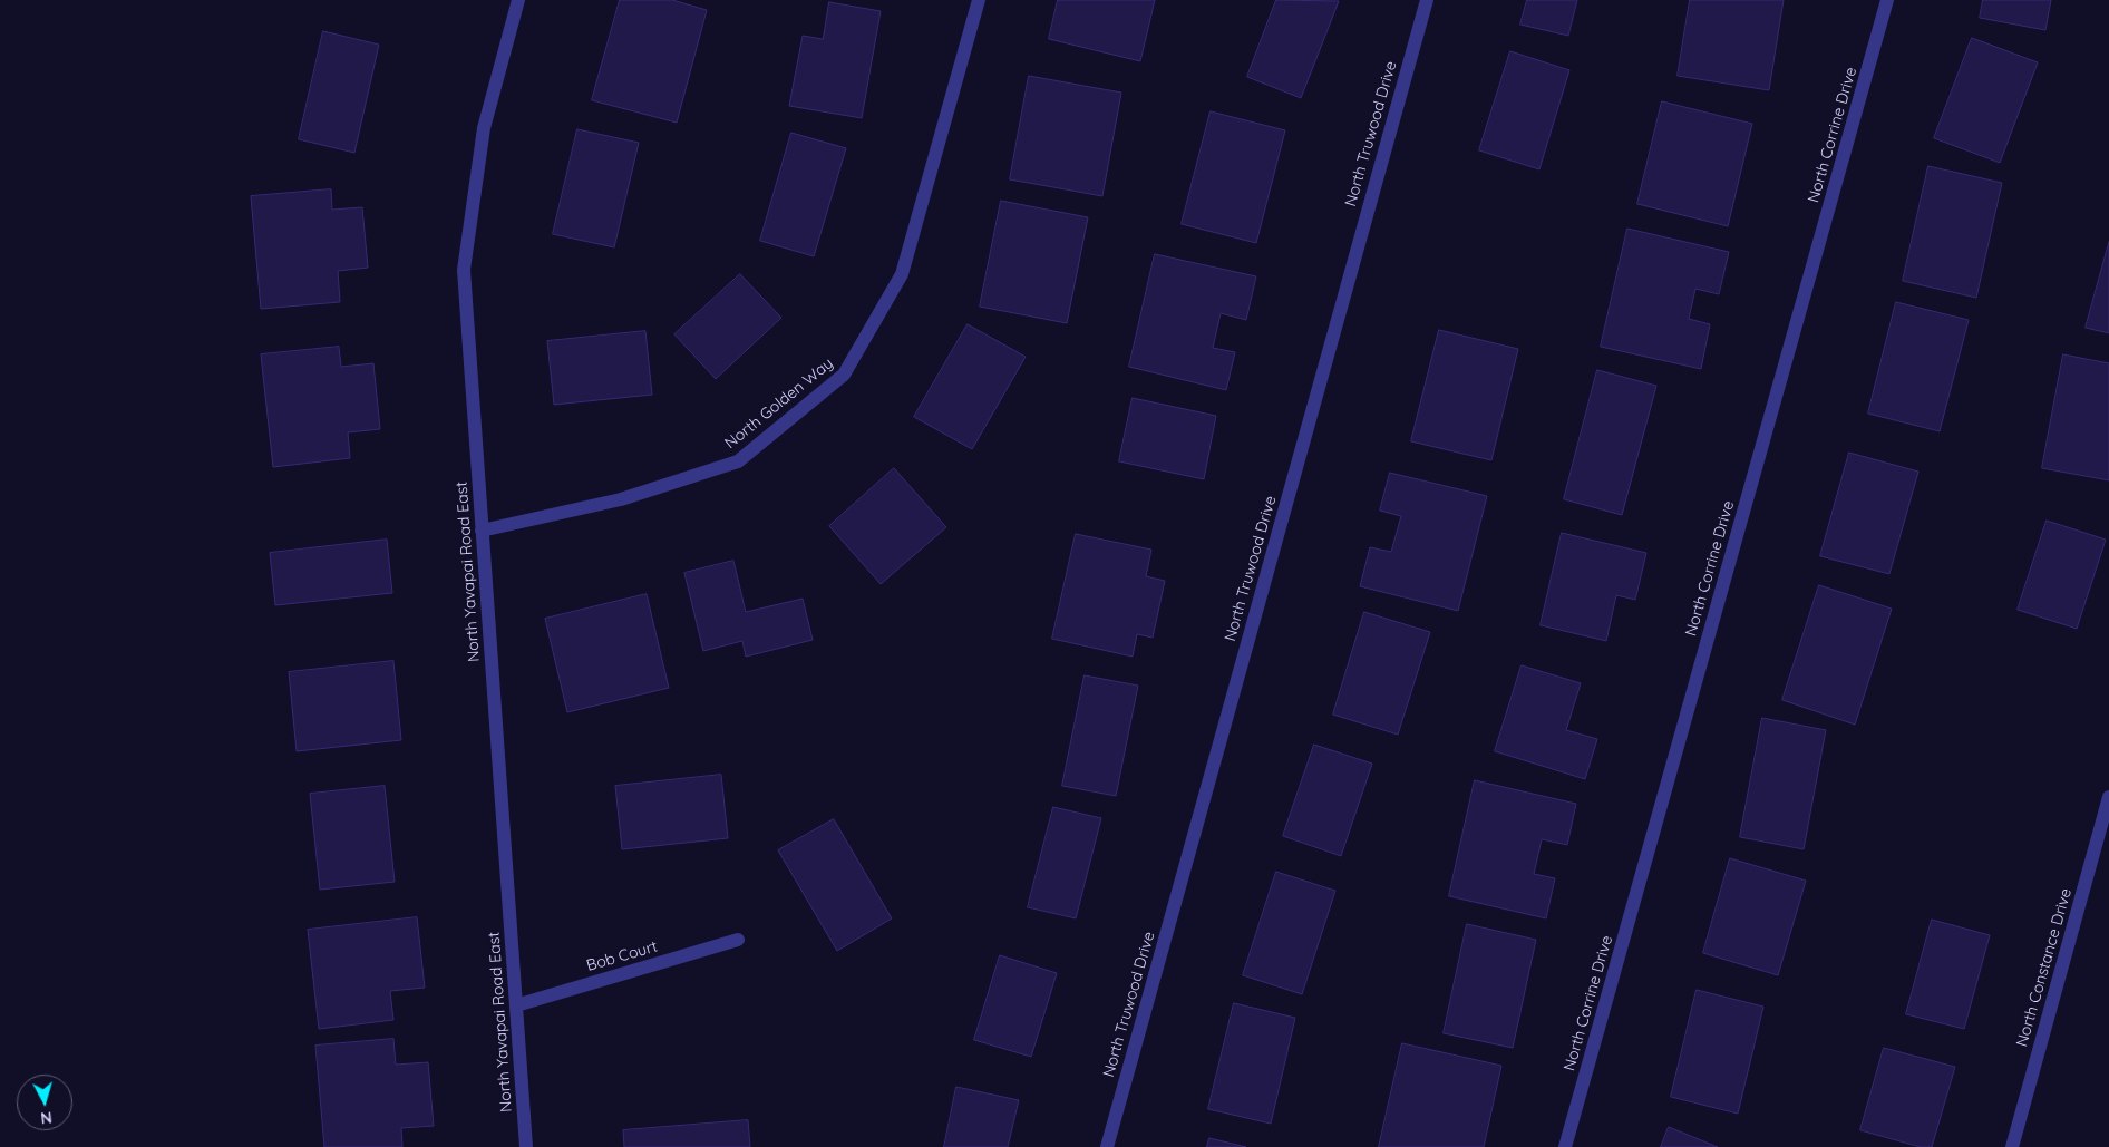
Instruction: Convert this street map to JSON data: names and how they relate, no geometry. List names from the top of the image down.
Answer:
{
  "streets": {
    "street": [
      "North Truwood Drive",
      "North Corrine Drive",
      "North Golden Way",
      "North Yavapai Road East",
      "Bob Court",
      "North Constance Drive"
    ]
  },
  "crossings": [
    ["North Golden Way", "North Yavapai Road East"],
    ["North Yavapai Road East", "Bob Court"]
  ],
  "north": "bottom"
}
